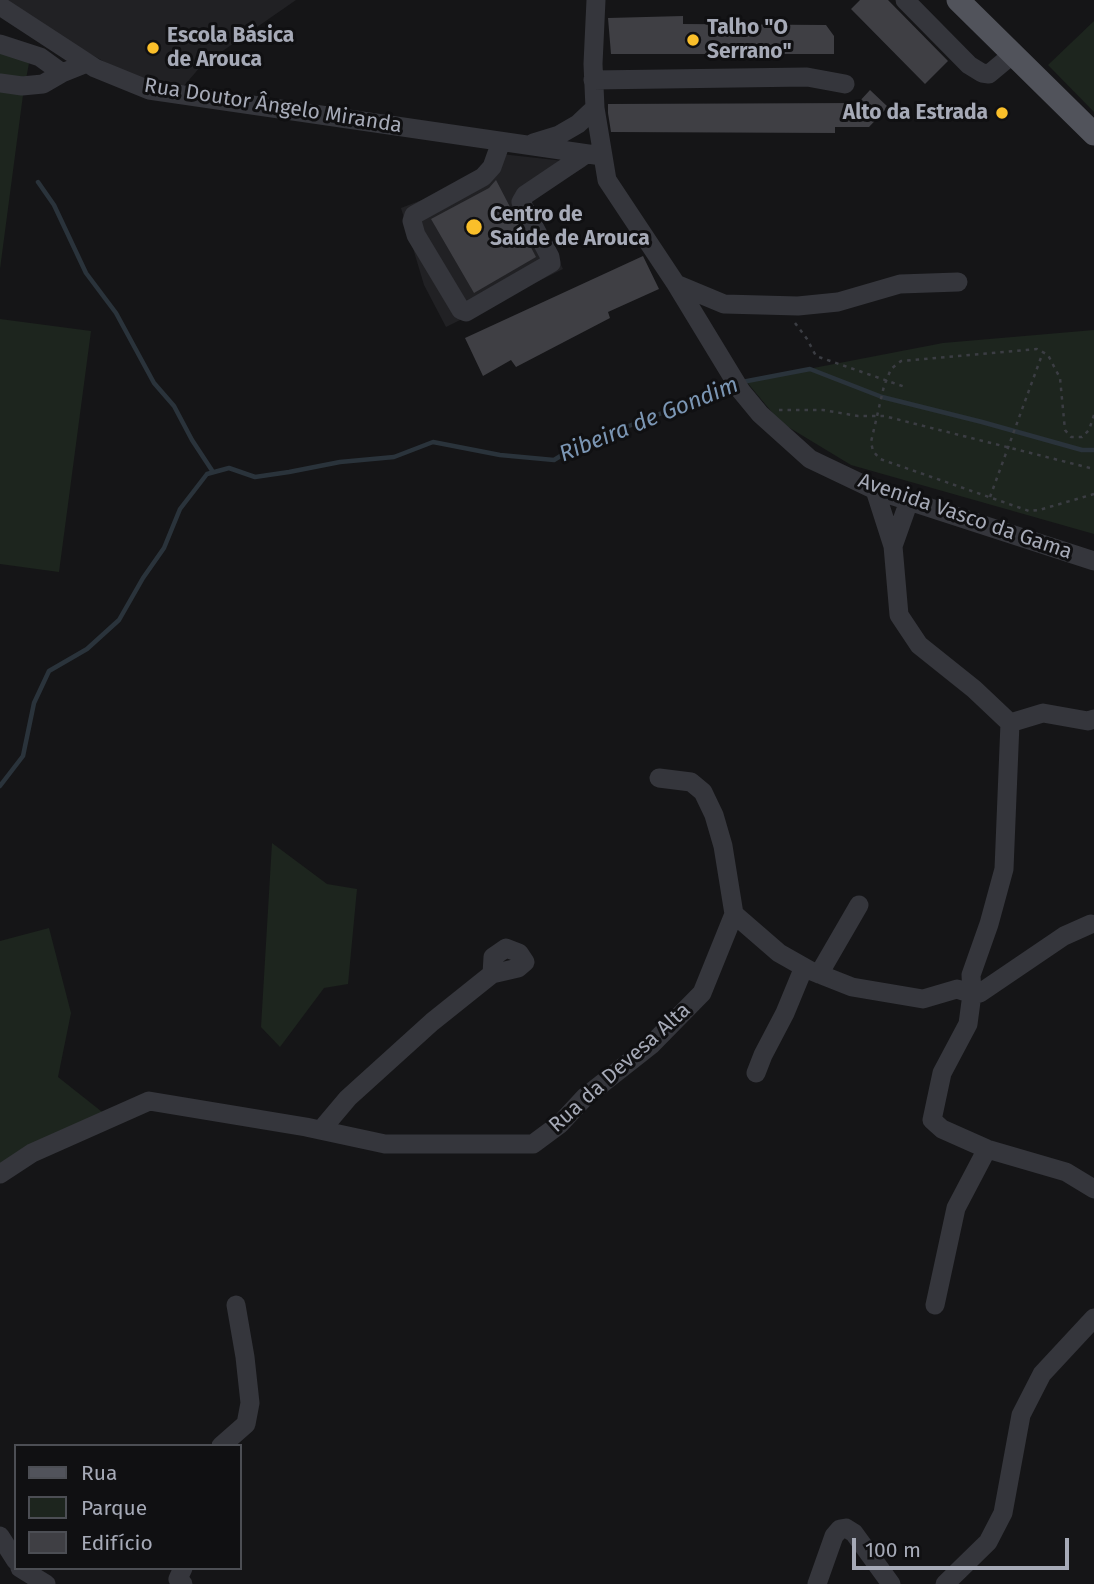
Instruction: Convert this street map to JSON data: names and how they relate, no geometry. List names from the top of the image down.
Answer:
{
  "streets": {
    "street": ["Rua Doutor Ângelo Miranda", "Avenida Vasco da Gama", "Rua da Devesa Alta"]
  },
  "crossings": [
    ["Rua Doutor Ângelo Miranda", "Avenida Vasco da Gama"]
  ],
  "water": ["Ribeira de Gondim"],
  "places": [
    "Talho \"O Serrano\"",
    "Escola Básica de Arouca",
    "Alto da Estrada",
    "Centro de Saúde de Arouca"
  ],
  "legend": ["Rua", "Parque", "Edifício"],
  "scale_bar": "100 m"
}
